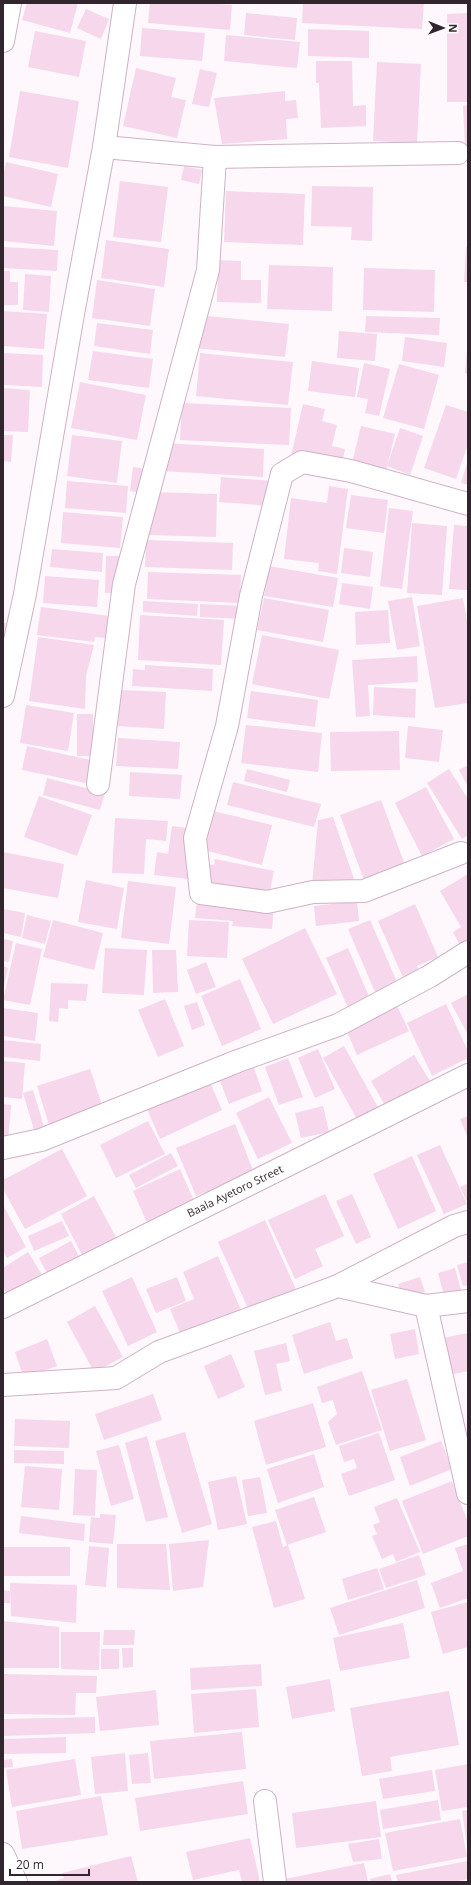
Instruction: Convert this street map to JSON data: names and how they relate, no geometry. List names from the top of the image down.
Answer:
{
  "streets": {
    "street": ["Baala Ayetoro Street"]
  },
  "scale_bar": "20 m",
  "north": "right"
}
